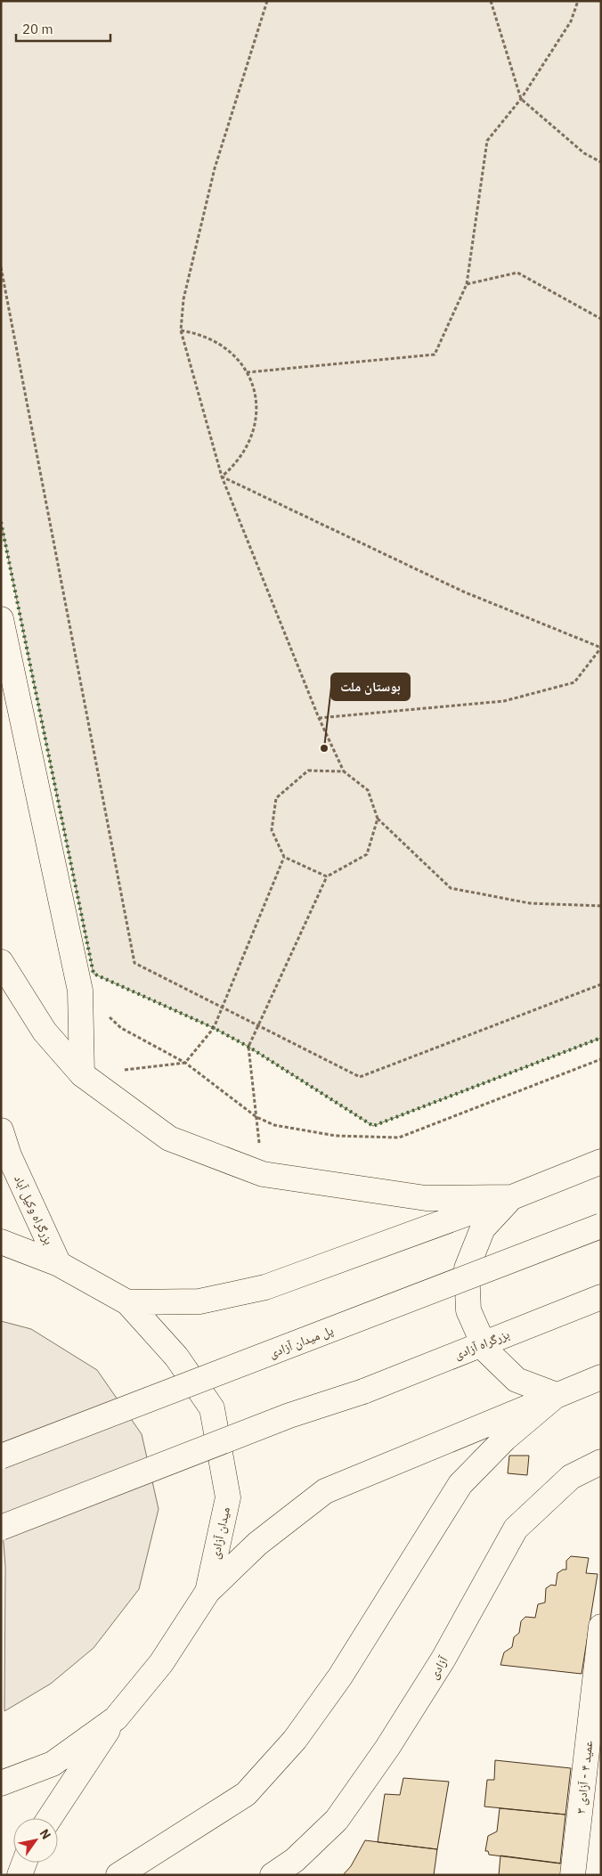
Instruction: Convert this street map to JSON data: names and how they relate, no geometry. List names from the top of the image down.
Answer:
{
  "streets": {
    "main road": [
      "بزرگراه وکیل آباد",
      "پل میدان آزادی",
      "بزرگراه آزادی",
      "میدان آزادی",
      "آزادی",
      "عمید ۴ - آزادی ۳"
    ]
  },
  "crossings": [
    ["بزرگراه وکیل آباد", "میدان آزادی"]
  ],
  "places": ["بوستان ملت"],
  "scale_bar": "20 m",
  "north": "top right"
}
